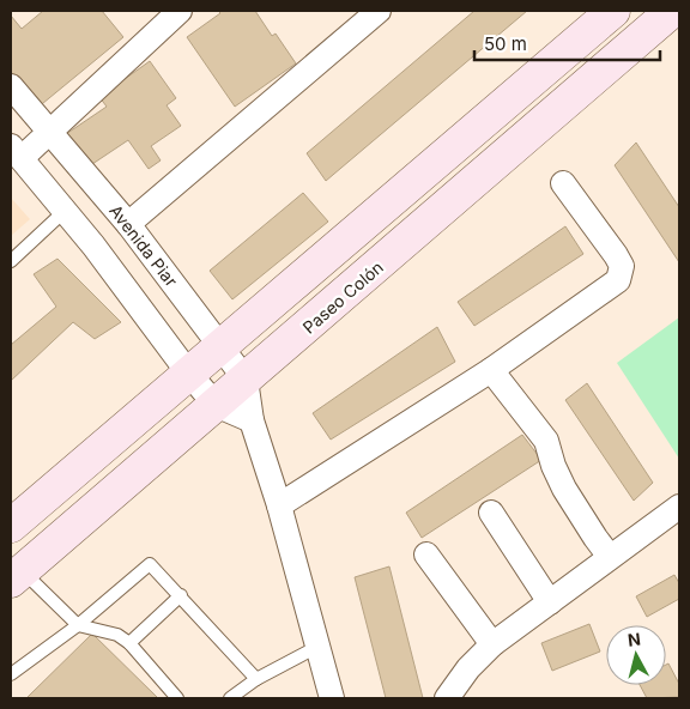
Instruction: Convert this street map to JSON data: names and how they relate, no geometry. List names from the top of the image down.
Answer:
{
  "streets": {
    "main road": ["Paseo Colón"],
    "street": ["Avenida Piar"]
  },
  "crossings": [
    ["Avenida Piar", "Paseo Colón"]
  ],
  "scale_bar": "50 m",
  "north": "top"
}
